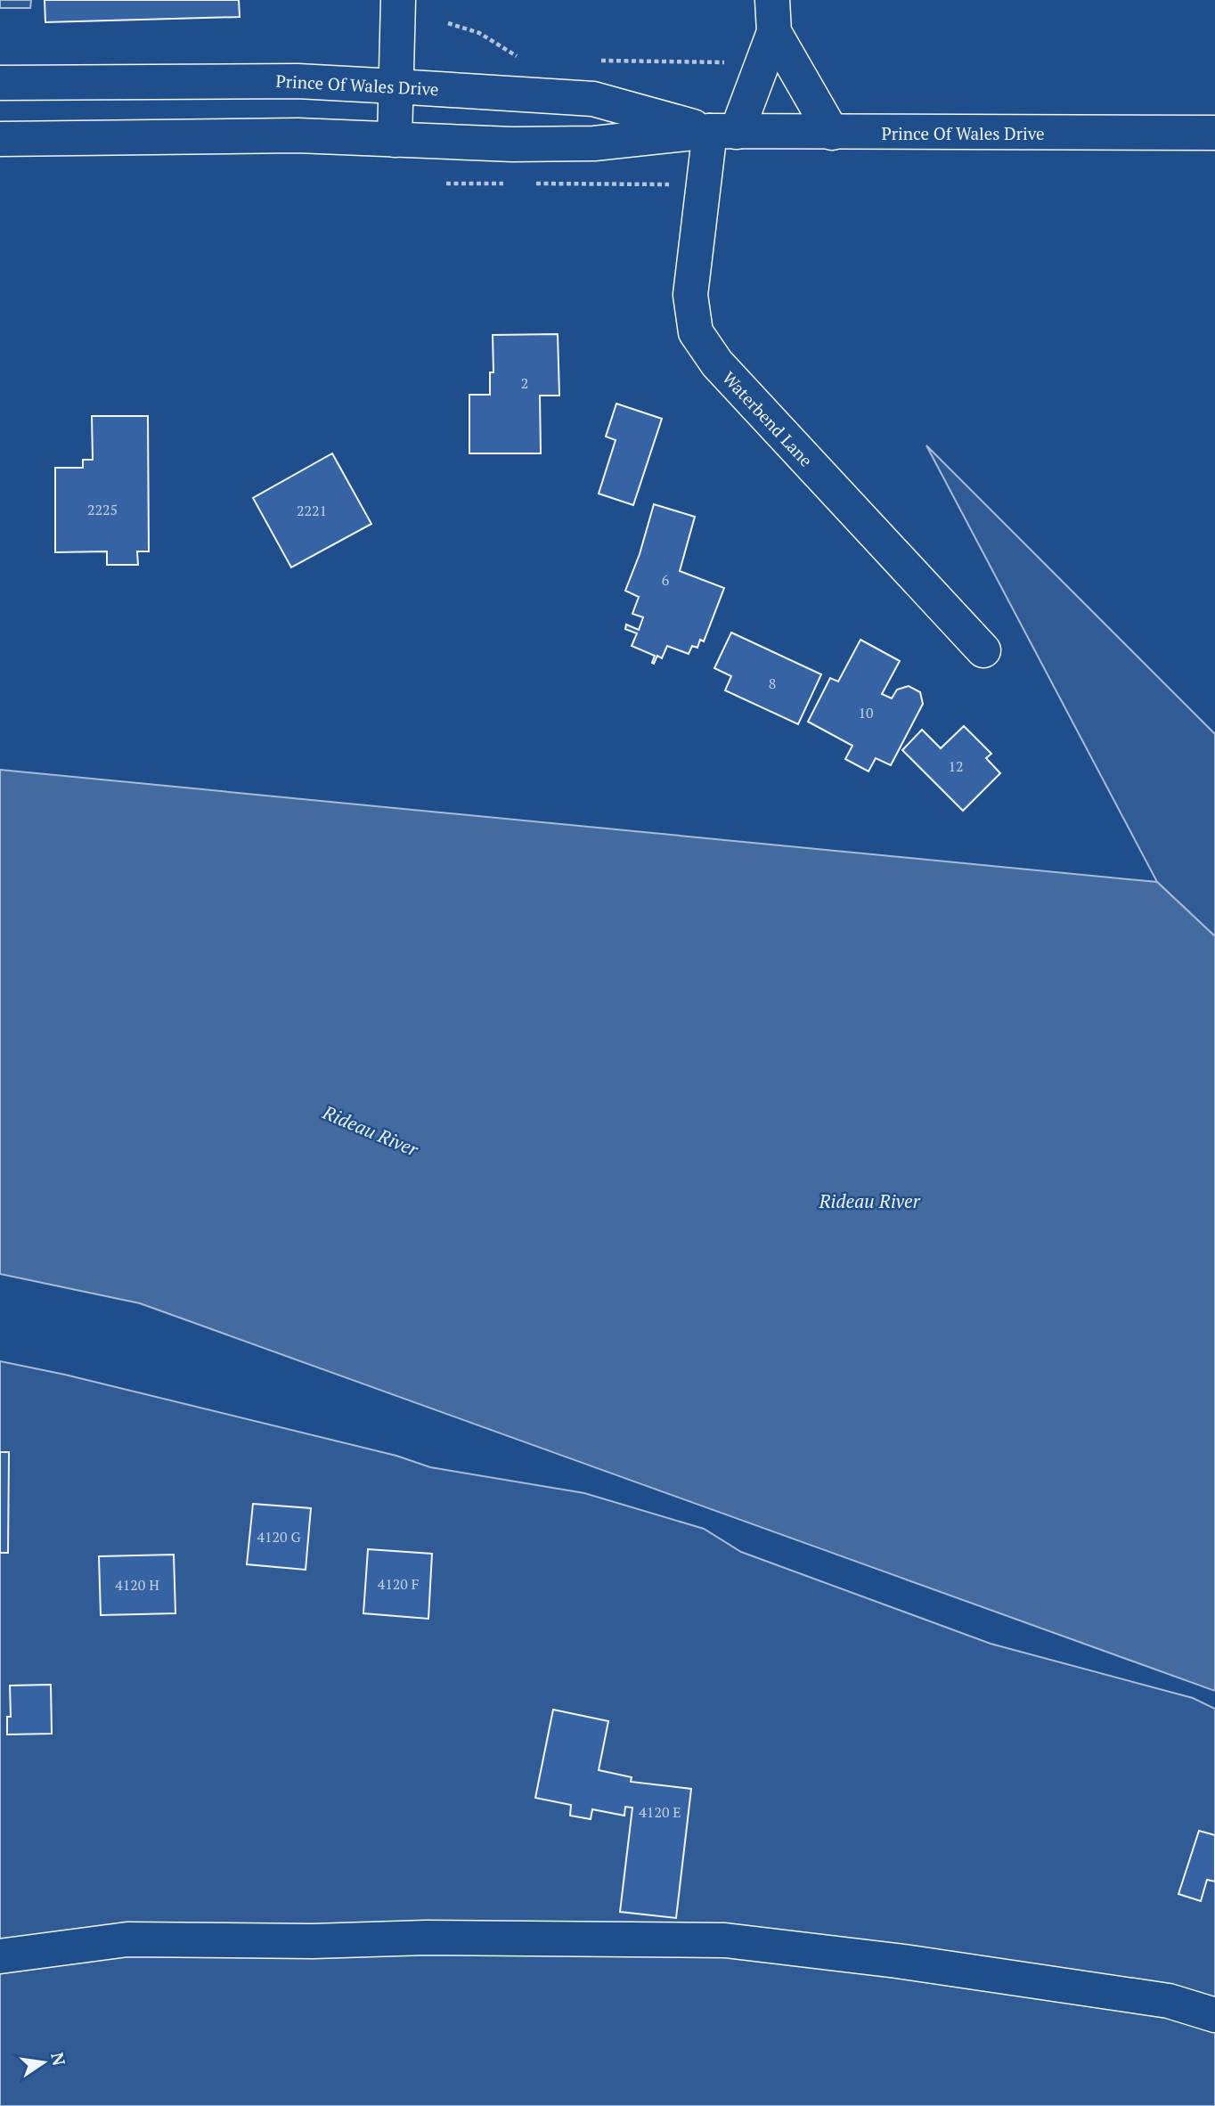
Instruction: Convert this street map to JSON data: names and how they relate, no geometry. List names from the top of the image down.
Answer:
{
  "streets": {
    "main road": ["Prince Of Wales Drive", "Waterbend Lane"]
  },
  "crossings": [
    ["Prince Of Wales Drive", "Waterbend Lane"]
  ],
  "water": ["Rideau River"],
  "house_numbers": [
    "2",
    "2225",
    "2221",
    "6",
    "8",
    "10",
    "12",
    "4120 G",
    "4120 F",
    "4120 H",
    "4120 E"
  ],
  "north": "right"
}
